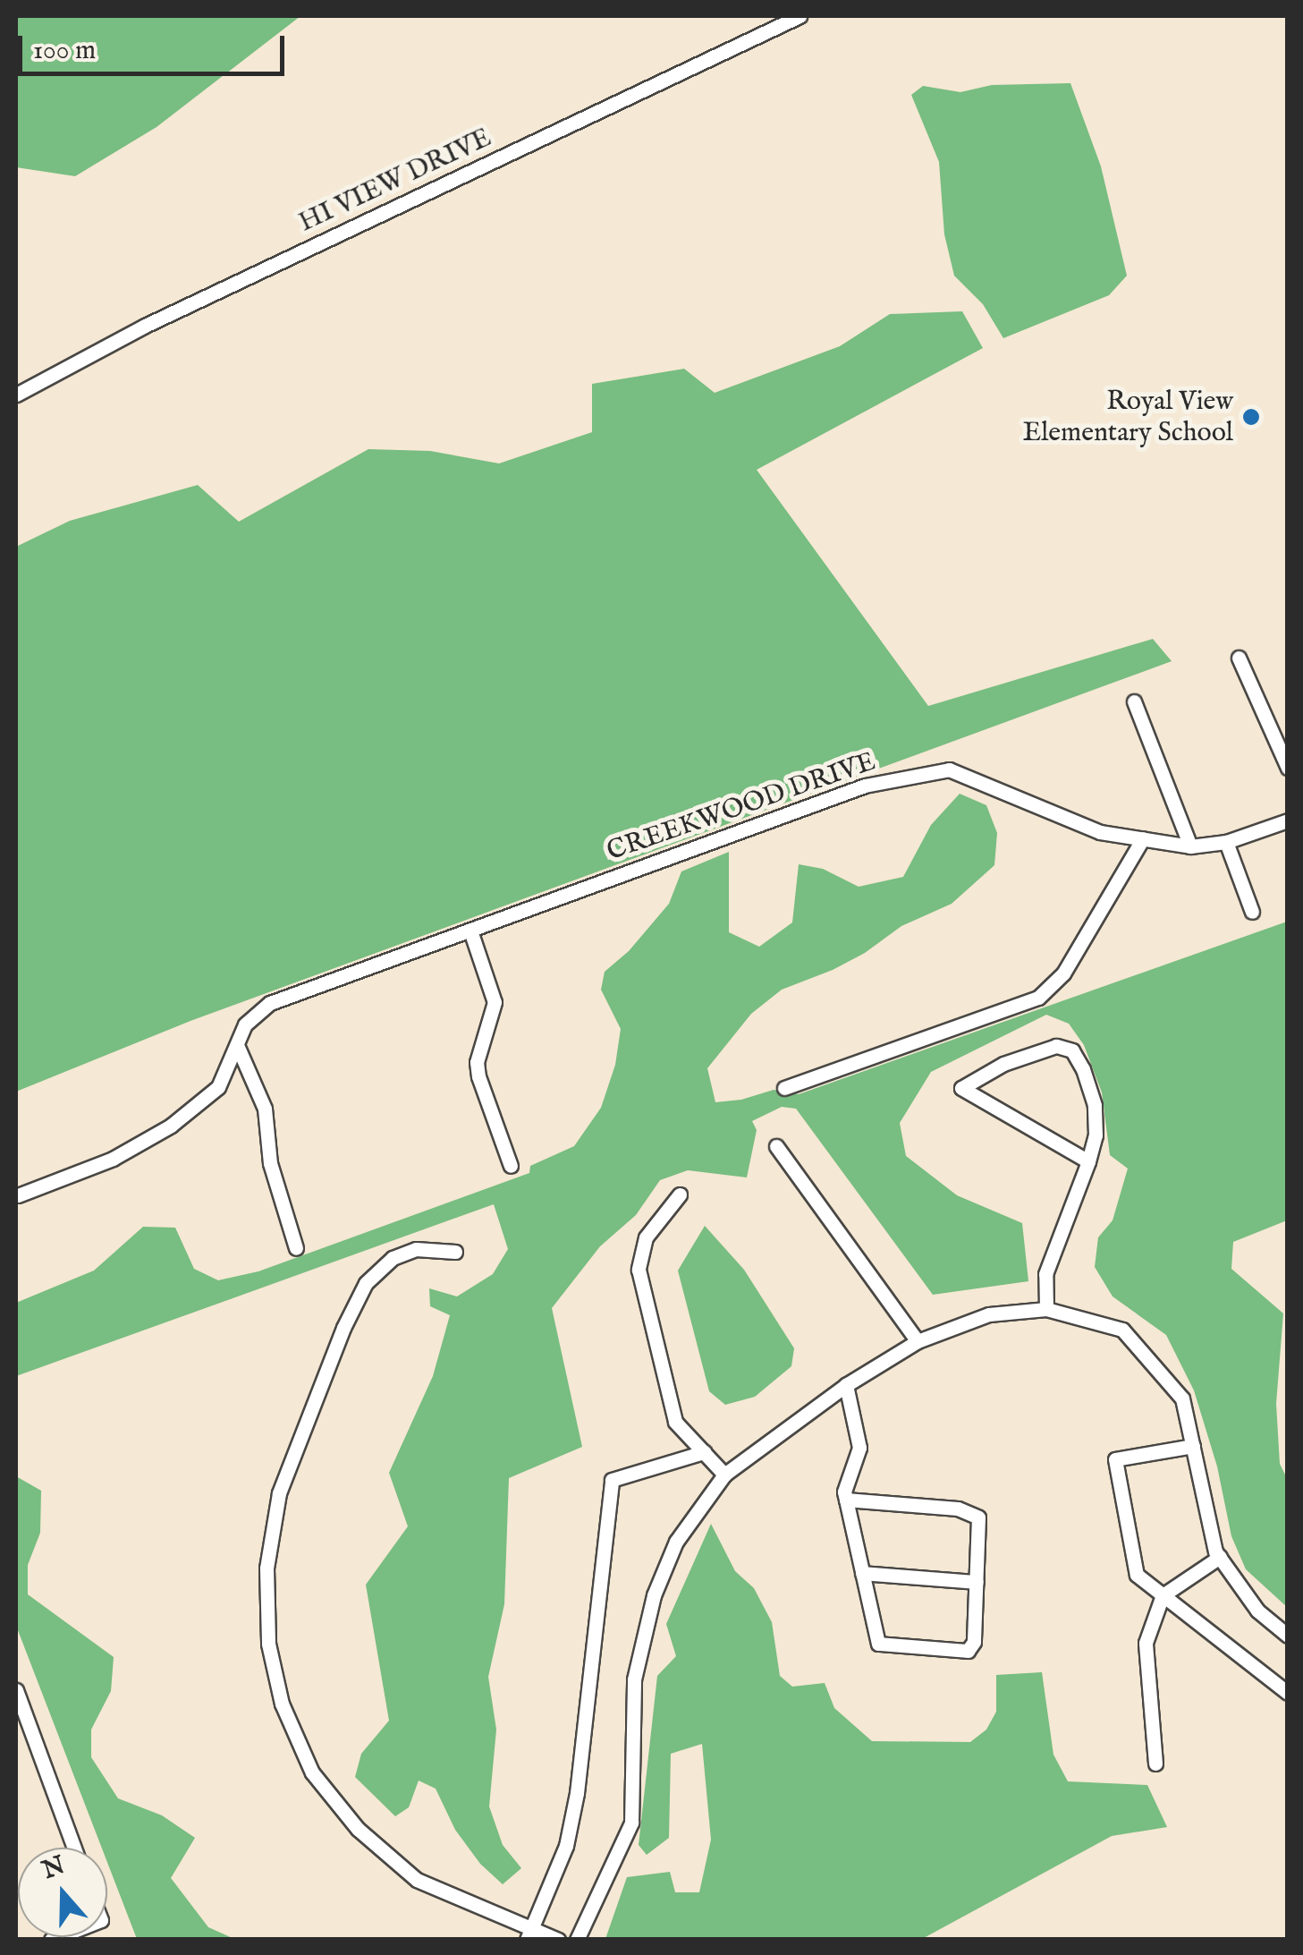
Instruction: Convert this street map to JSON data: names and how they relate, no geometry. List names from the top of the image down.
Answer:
{
  "streets": {
    "street": ["HI VIEW DRIVE", "CREEKWOOD DRIVE"]
  },
  "places": ["Royal View Elementary School"],
  "scale_bar": "100 m",
  "north": "top"
}
